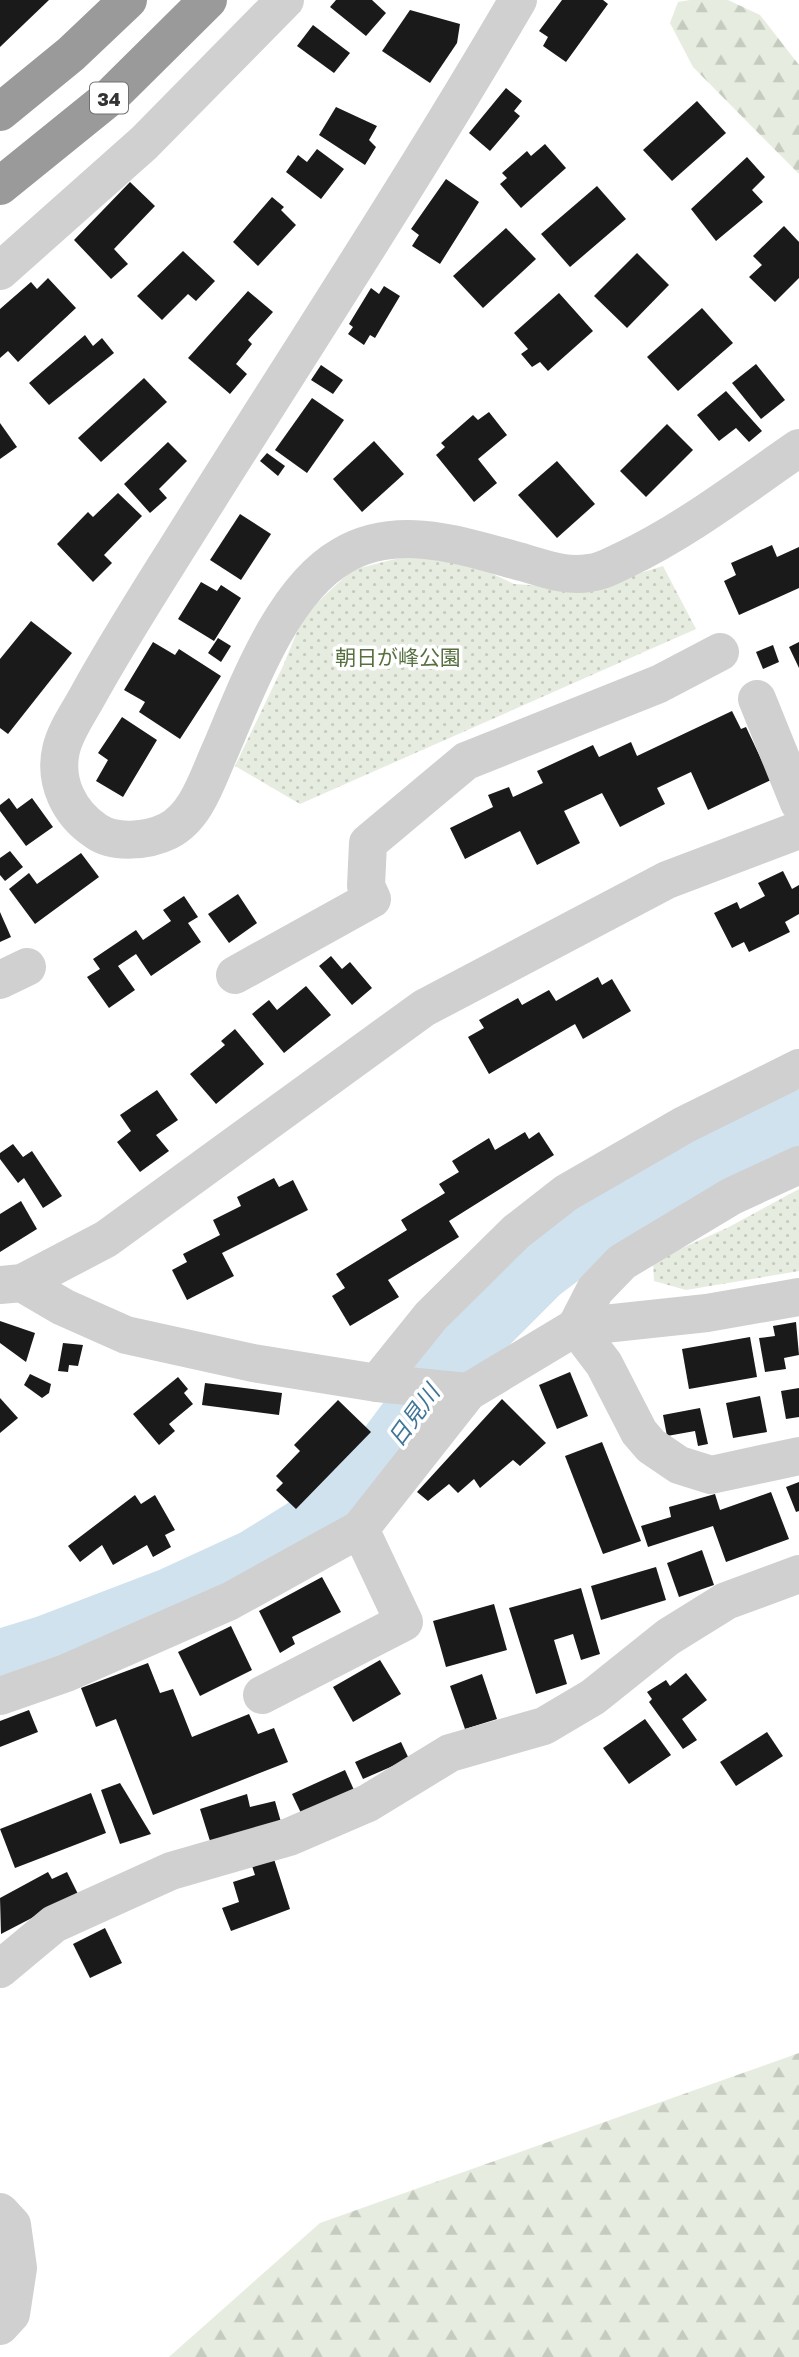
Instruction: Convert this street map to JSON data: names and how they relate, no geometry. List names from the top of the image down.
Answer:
{
  "streets": {
    "highway": ["34"]
  },
  "water": ["日見川"],
  "parks": ["朝日が峰公園"]
}
